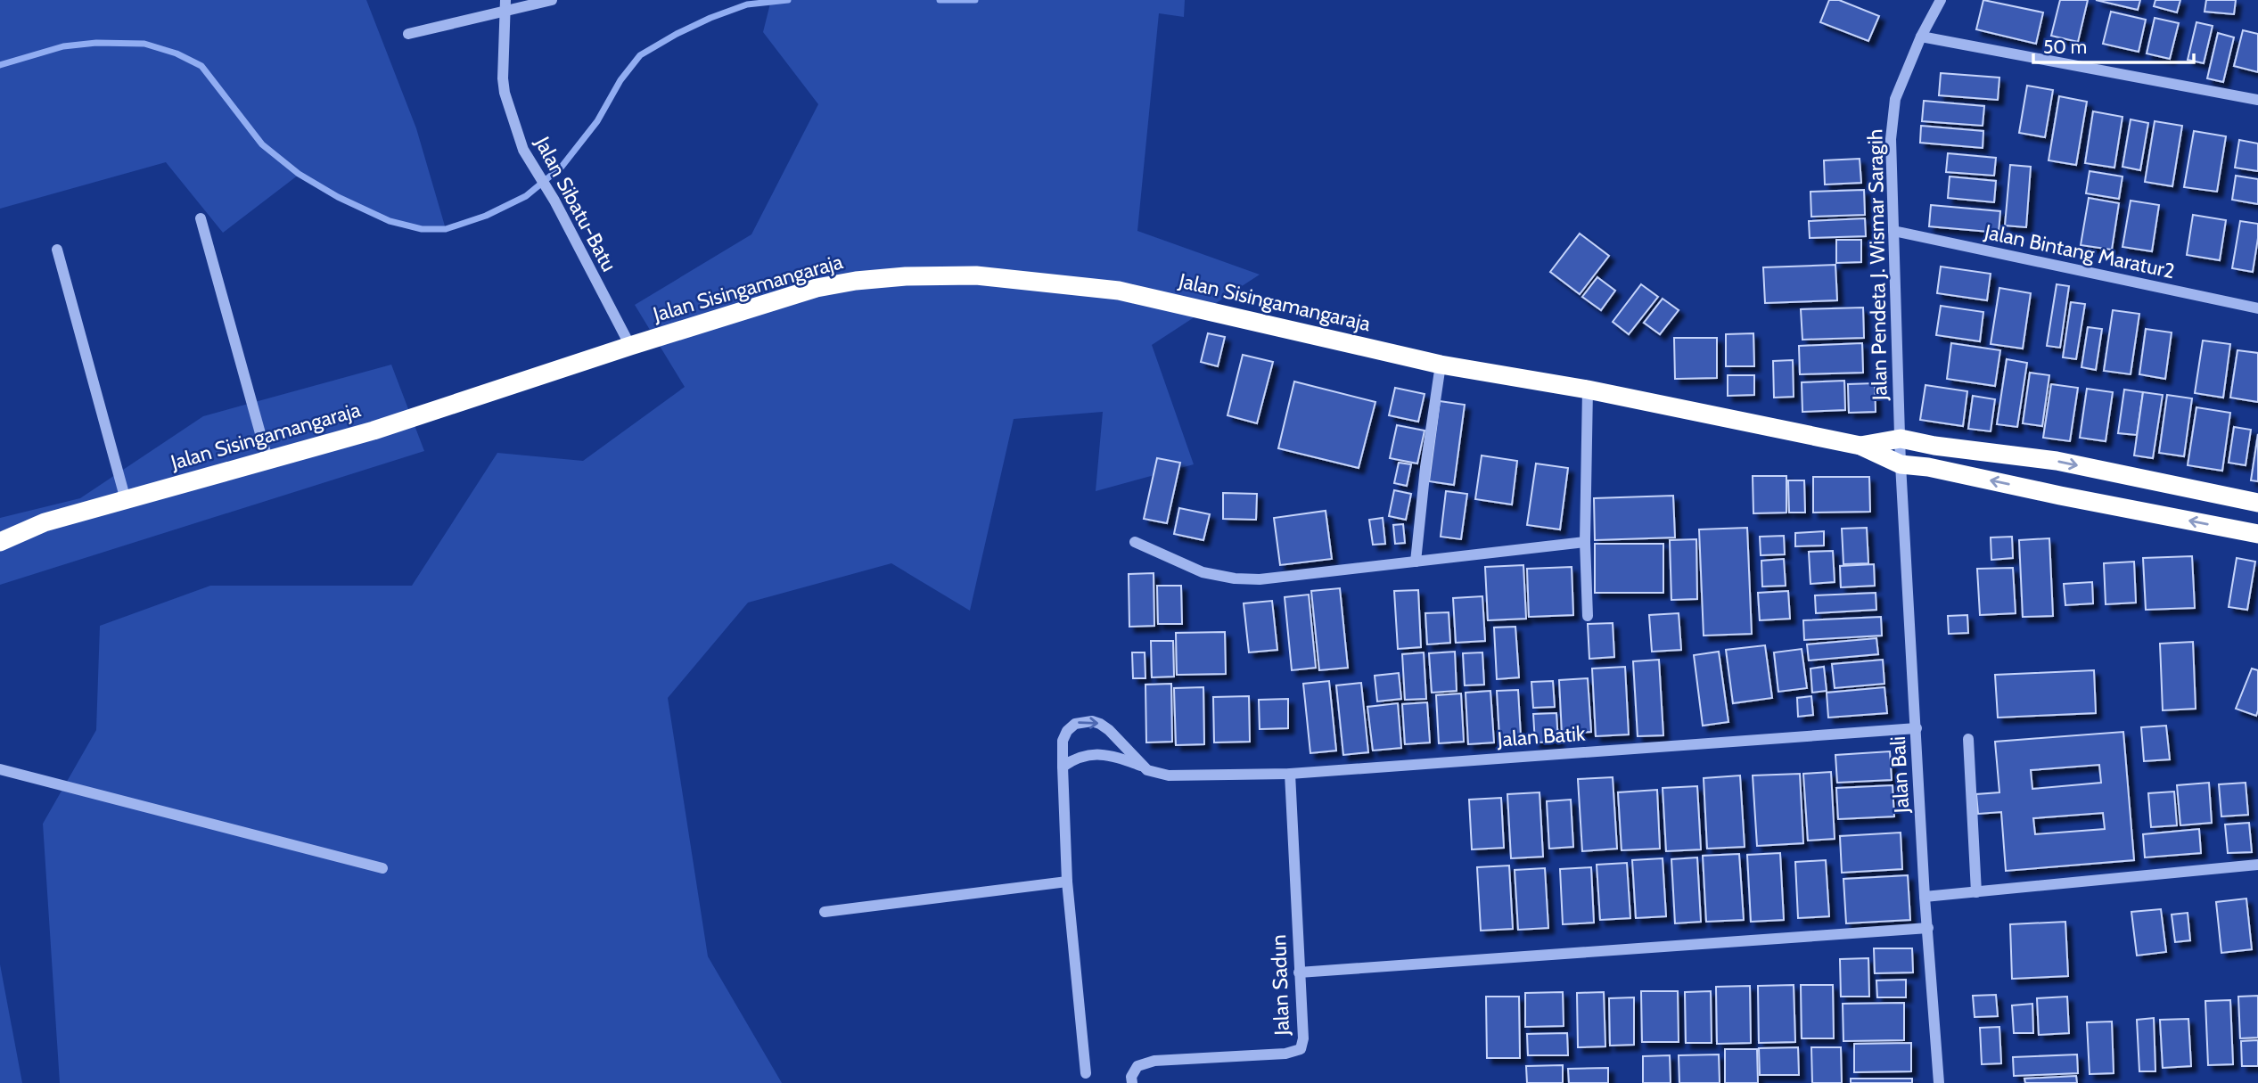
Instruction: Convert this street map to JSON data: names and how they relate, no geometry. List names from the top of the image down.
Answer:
{
  "streets": {
    "highway": ["Jalan Sisingamangaraja"],
    "street": [
      "Jalan Sibatu-Batu",
      "Jalan Bintang Maratur2",
      "Jalan Pendeta J. Wismar Saragih",
      "Jalan Batik",
      "Jalan Bali",
      "Jalan Sadun"
    ]
  },
  "crossings": [
    ["Jalan Sibatu-Batu", "Jalan Sisingamangaraja"],
    ["Jalan Bintang Maratur2", "Jalan Pendeta J. Wismar Saragih"],
    ["Jalan Pendeta J. Wismar Saragih", "Jalan Sisingamangaraja"],
    ["Jalan Pendeta J. Wismar Saragih", "Jalan Bali"],
    ["Jalan Sisingamangaraja", "Jalan Bali"],
    ["Jalan Batik", "Jalan Bali"],
    ["Jalan Batik", "Jalan Sadun"]
  ],
  "scale_bar": "50 m"
}
